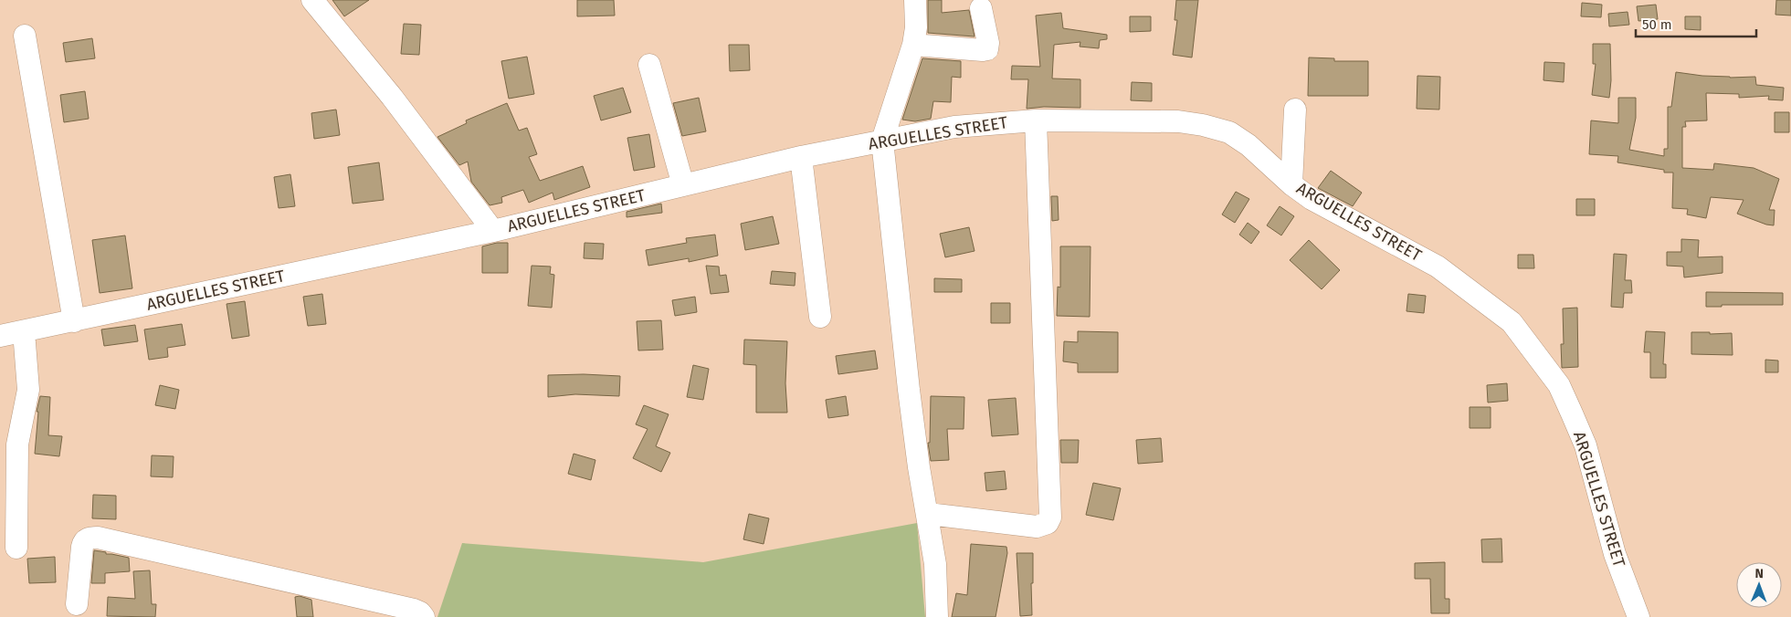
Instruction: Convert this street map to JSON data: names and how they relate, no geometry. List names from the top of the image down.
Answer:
{
  "streets": {
    "street": ["ARGUELLES STREET"]
  },
  "scale_bar": "50 m",
  "north": "top"
}
